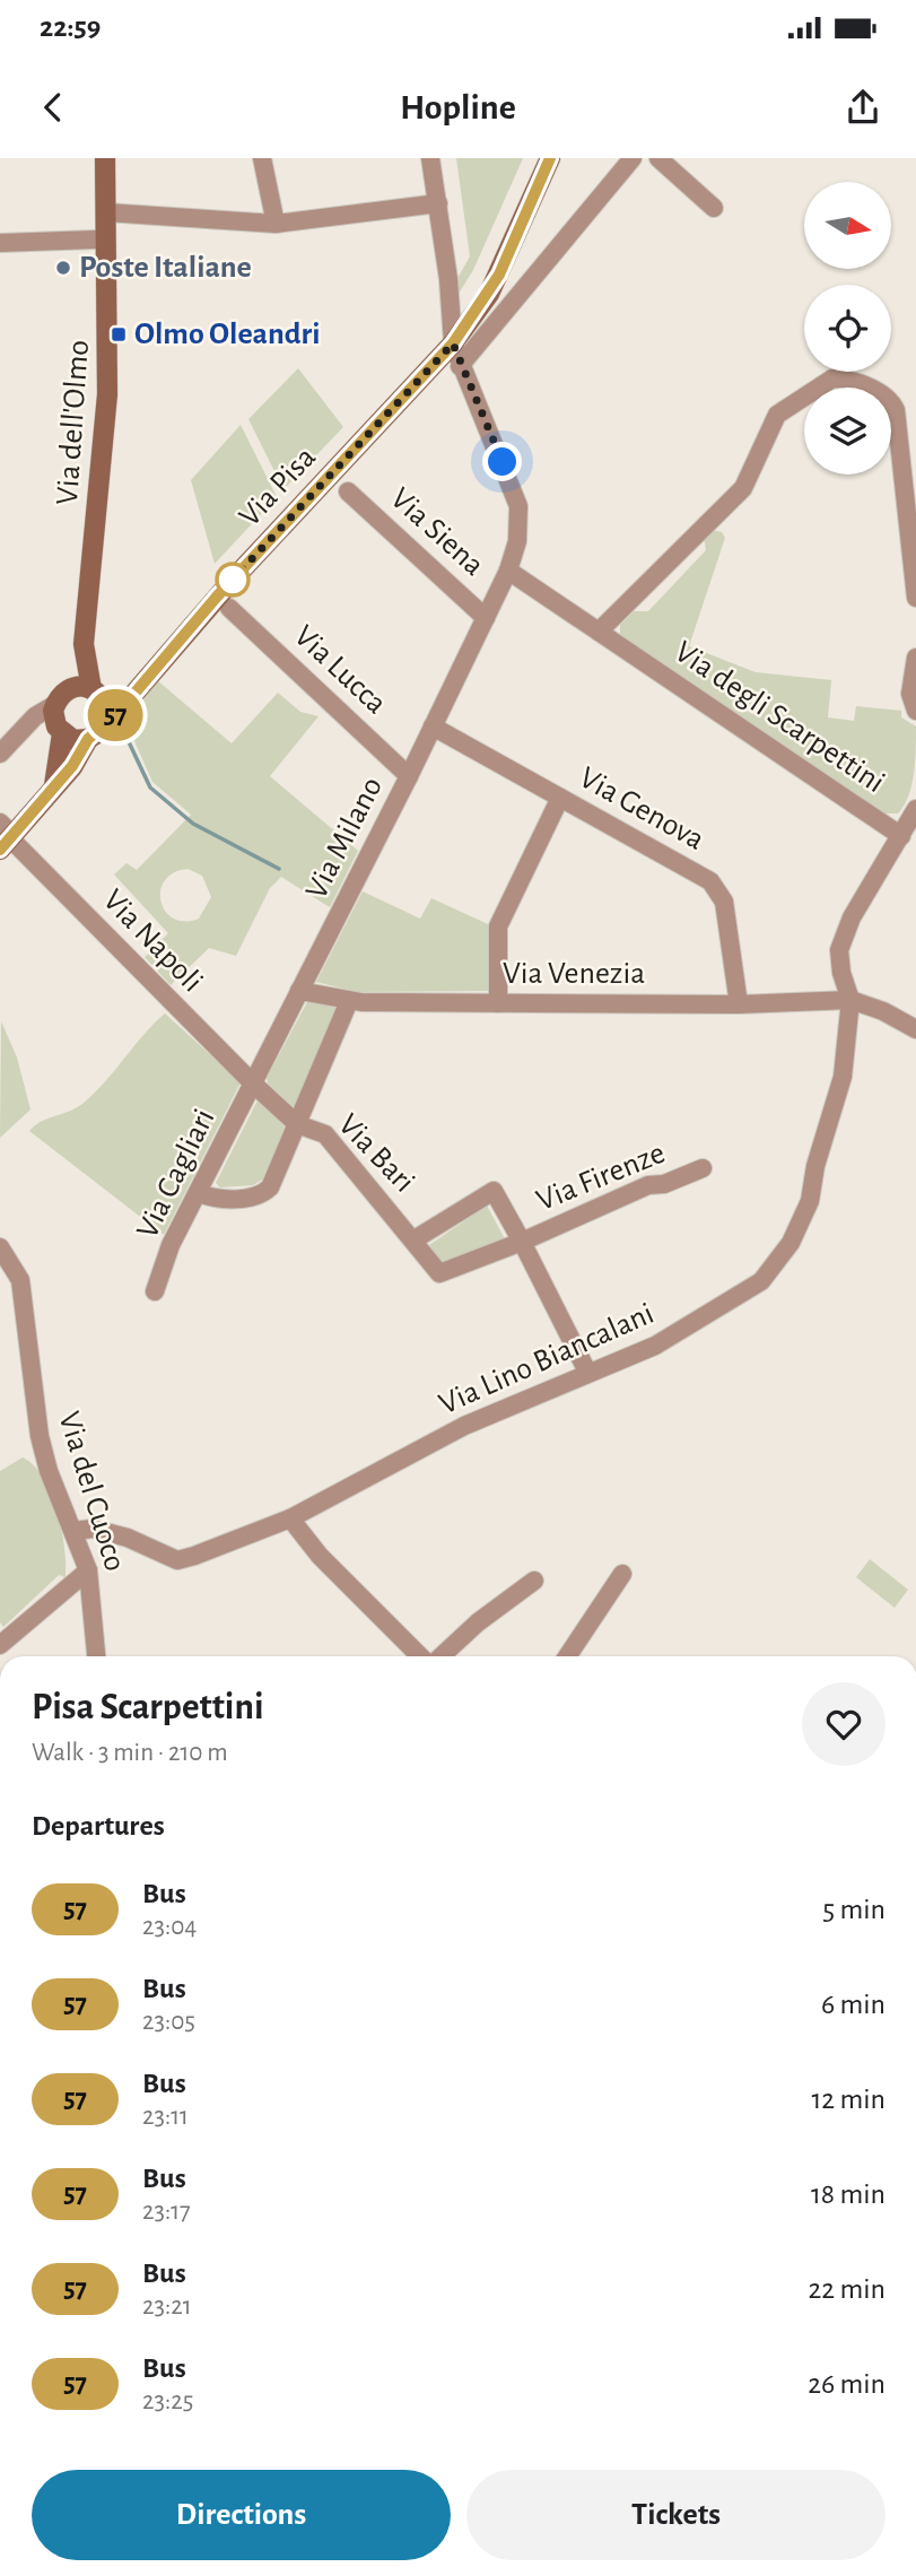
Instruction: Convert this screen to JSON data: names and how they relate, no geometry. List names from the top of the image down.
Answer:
{
  "streets": {
    "main road": ["Via dell'Olmo", "Via Pisa"],
    "street": [
      "Via Siena",
      "Via Lucca",
      "Via degli Scarpettini",
      "Via Genova",
      "Via Milano",
      "Via Napoli",
      "Via Venezia",
      "Via Bari",
      "Via Cagliari",
      "Via Firenze",
      "Via Lino Biancalani",
      "Via del Cuoco"
    ]
  },
  "crossings": [
    ["Via dell'Olmo", "Via Pisa"],
    ["Via Siena", "Via Milano"],
    ["Via Lucca", "Via Milano"],
    ["Via Genova", "Via Milano"],
    ["Via Genova", "Via Venezia"],
    ["Via Milano", "Via Napoli"],
    ["Via Milano", "Via Venezia"],
    ["Via Milano", "Via Bari"],
    ["Via Milano", "Via Cagliari"],
    ["Via Napoli", "Via Bari"],
    ["Via Napoli", "Via Cagliari"],
    ["Via Venezia", "Via Lino Biancalani"],
    ["Via Bari", "Via Cagliari"],
    ["Via Bari", "Via Firenze"],
    ["Via Lino Biancalani", "Via del Cuoco"]
  ],
  "places": {
    "other": ["Poste Italiane"],
    "transit": ["Olmo Oleandri"]
  },
  "lines": ["bus line 57"],
  "north": "right",
  "page": {
    "status": "22:59",
    "header": "Hopline",
    "on_map": "57",
    "heading": [
      ["Pisa Scarpettini", "Walk · 3 min · 210 m"],
      "Departures"
    ],
    "list": [
      {
        "mark": "57",
        "name": "Bus",
        "note": "23:04",
        "value": "5 min"
      },
      {
        "mark": "57",
        "name": "Bus",
        "note": "23:05",
        "value": "6 min"
      },
      {
        "mark": "57",
        "name": "Bus",
        "note": "23:11",
        "value": "12 min"
      },
      {
        "mark": "57",
        "name": "Bus",
        "note": "23:17",
        "value": "18 min"
      },
      {
        "mark": "57",
        "name": "Bus",
        "note": "23:21",
        "value": "22 min"
      },
      {
        "mark": "57",
        "name": "Bus",
        "note": "23:25",
        "value": "26 min"
      }
    ],
    "buttons": ["Directions", "Tickets"]
  }
}
